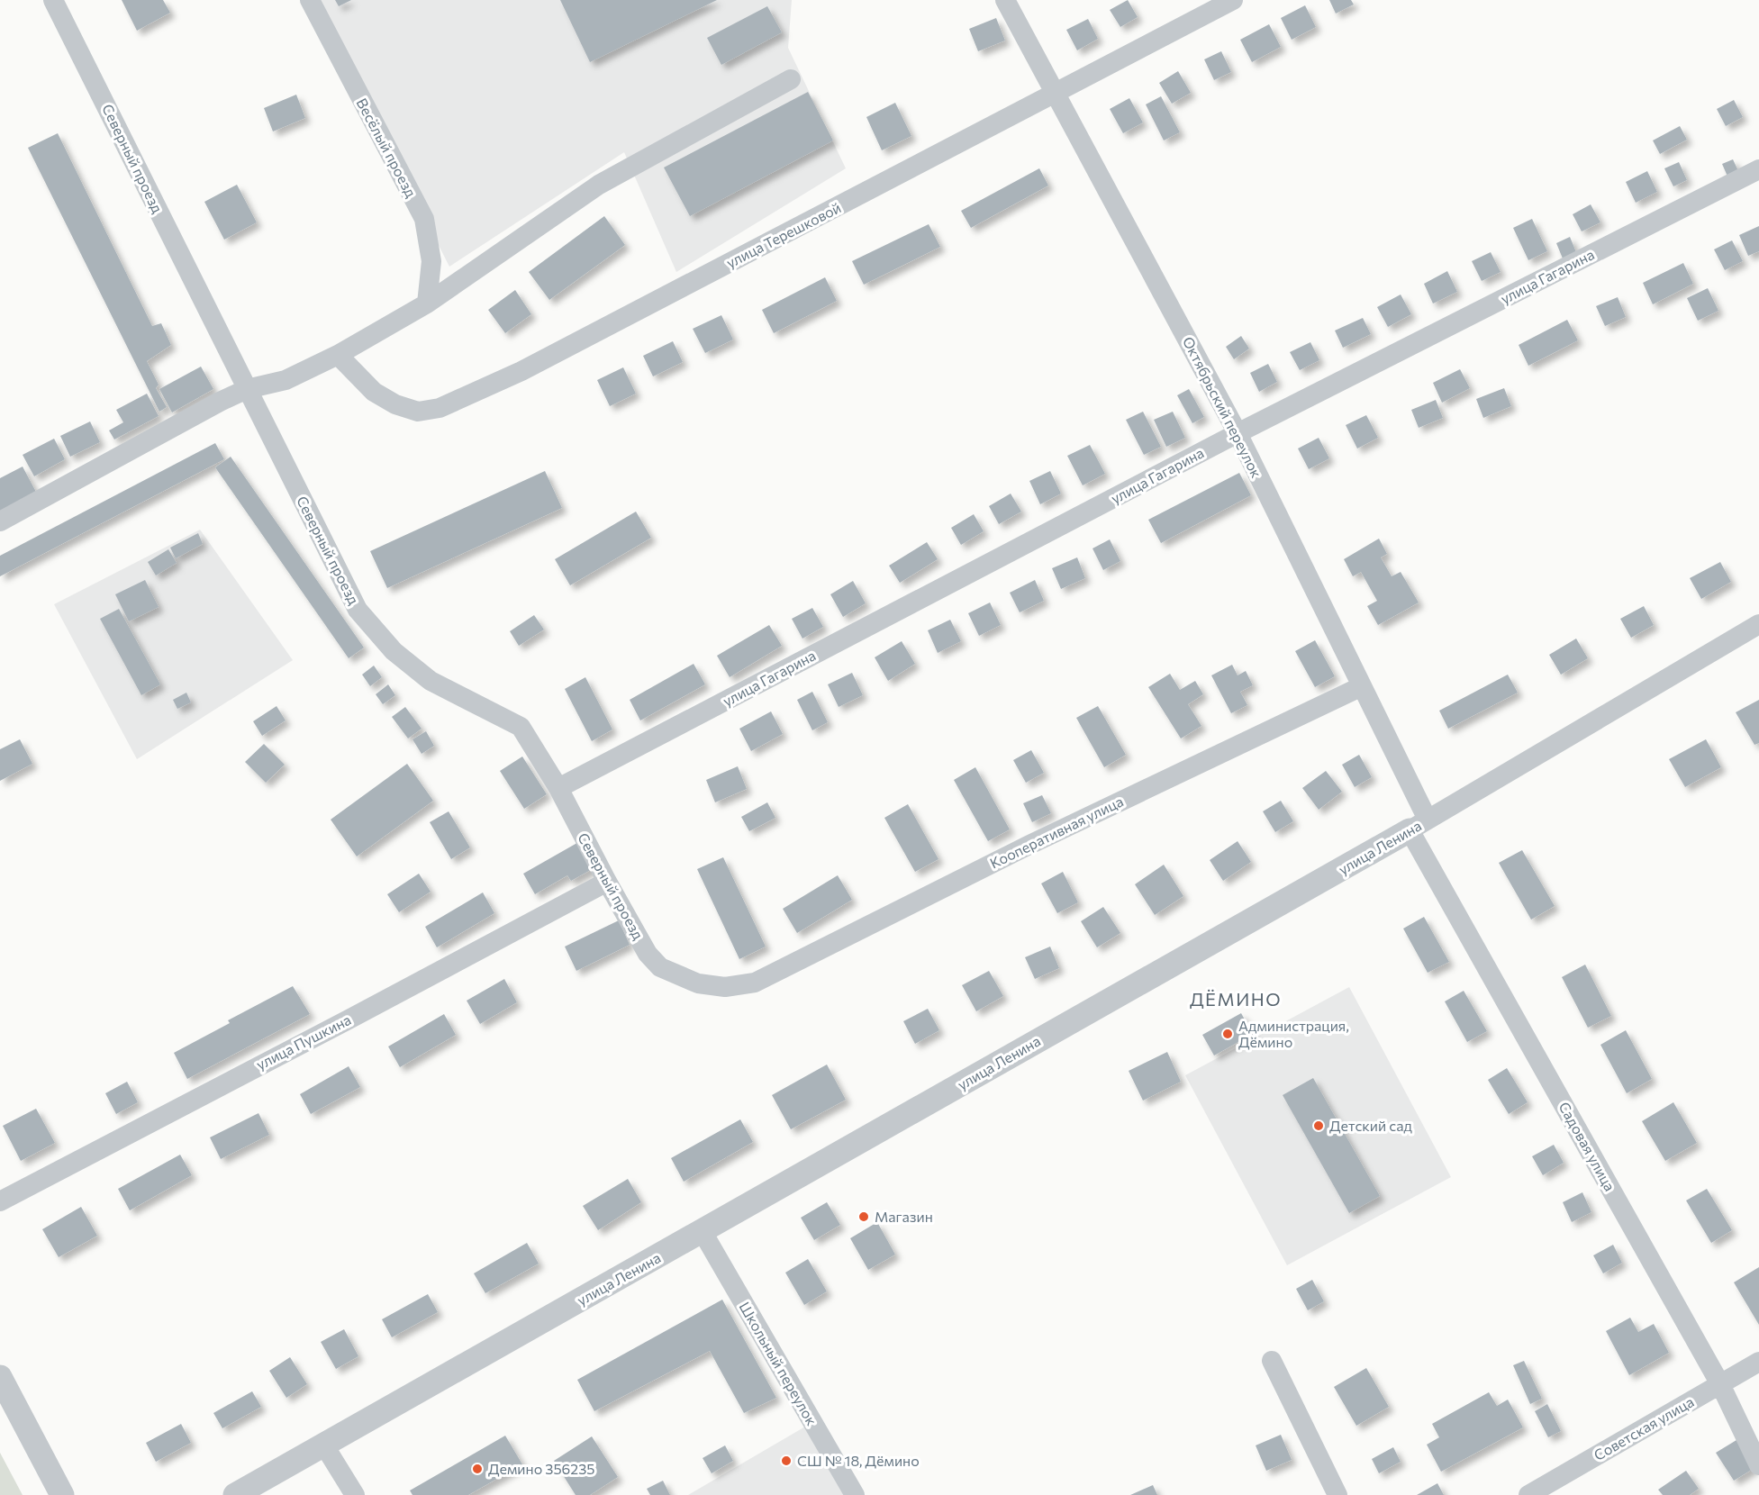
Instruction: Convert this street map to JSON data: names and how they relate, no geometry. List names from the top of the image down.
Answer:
{
  "streets": {
    "street": [
      "Весёлый проезд",
      "Северный проезд",
      "улица Терешковой",
      "улица Гагарина",
      "Октябрьский переулок",
      "Кооперативная улица",
      "улица Ленина",
      "улица Пушкина",
      "Садовая улица",
      "Школьный переулок",
      "Советская улица"
    ]
  },
  "crossings": [
    ["Северный проезд", "улица Гагарина"],
    ["Северный проезд", "Кооперативная улица"],
    ["Северный проезд", "улица Пушкина"],
    ["улица Терешковой", "Октябрьский переулок"],
    ["улица Гагарина", "Октябрьский переулок"],
    ["Октябрьский переулок", "Кооперативная улица"],
    ["Октябрьский переулок", "улица Ленина"],
    ["Октябрьский переулок", "Садовая улица"],
    ["улица Ленина", "Садовая улица"],
    ["улица Ленина", "Школьный переулок"],
    ["Садовая улица", "Советская улица"]
  ],
  "districts": ["ДЁМИНО"],
  "places": [
    "Администрация, Дёмино",
    "Детский сад",
    "Магазин",
    "СШ № 18, Дёмино",
    "Демино 356235"
  ]
}
